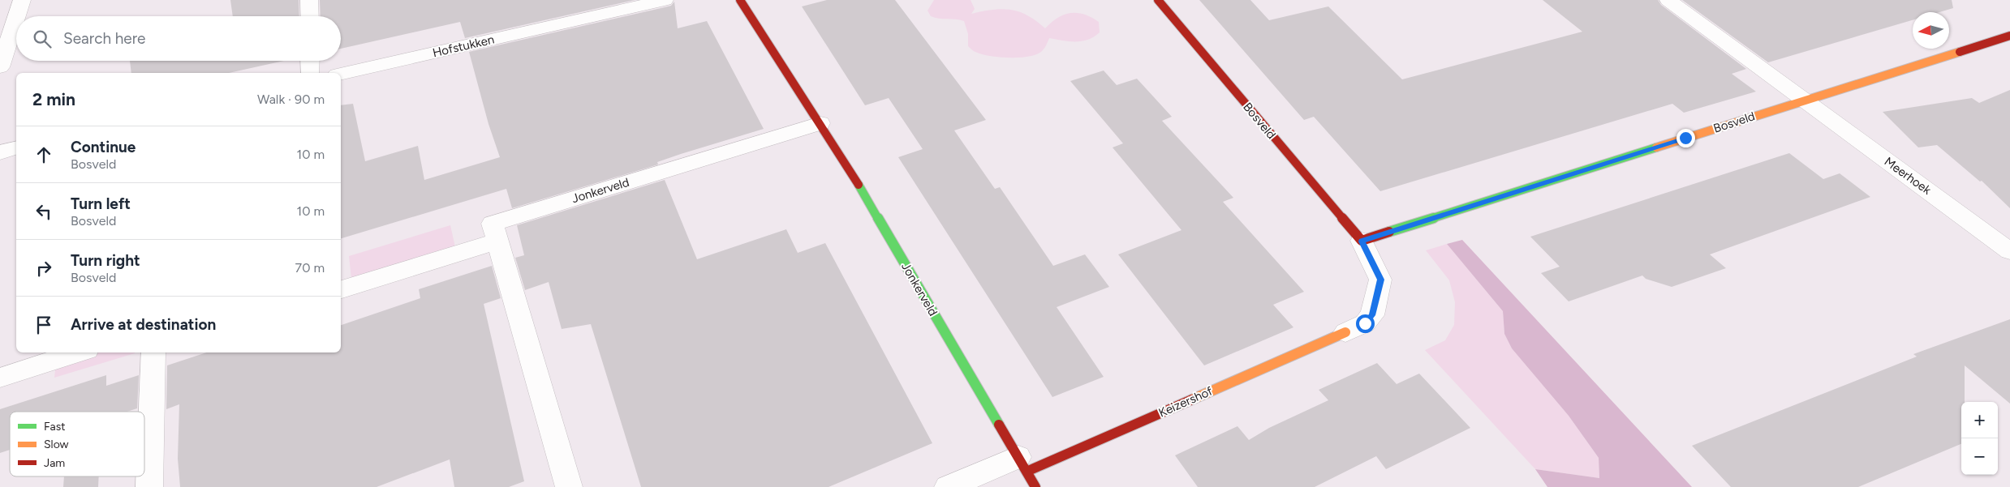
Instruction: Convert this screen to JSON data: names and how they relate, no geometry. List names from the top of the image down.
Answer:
{
  "streets": {
    "street": [
      "Hofstukken",
      "Bosveld",
      "Meerhoek",
      "Jonkerveld",
      "Keizershof"
    ]
  },
  "crossings": [
    ["Bosveld", "Meerhoek"],
    ["Bosveld", "Keizershof"],
    ["Jonkerveld", "Keizershof"]
  ],
  "legend": ["Fast", "Slow", "Jam"],
  "north": "left",
  "page": {
    "search": "Search here",
    "heading": ["2 min", "Walk · 90 m"],
    "list": [
      ["Continue", "Bosveld", "10 m"],
      ["Turn left", "Bosveld", "10 m"],
      ["Turn right", "Bosveld", "70 m"],
      "Arrive at destination"
    ],
    "map_buttons": ["+", "−"]
  }
}
